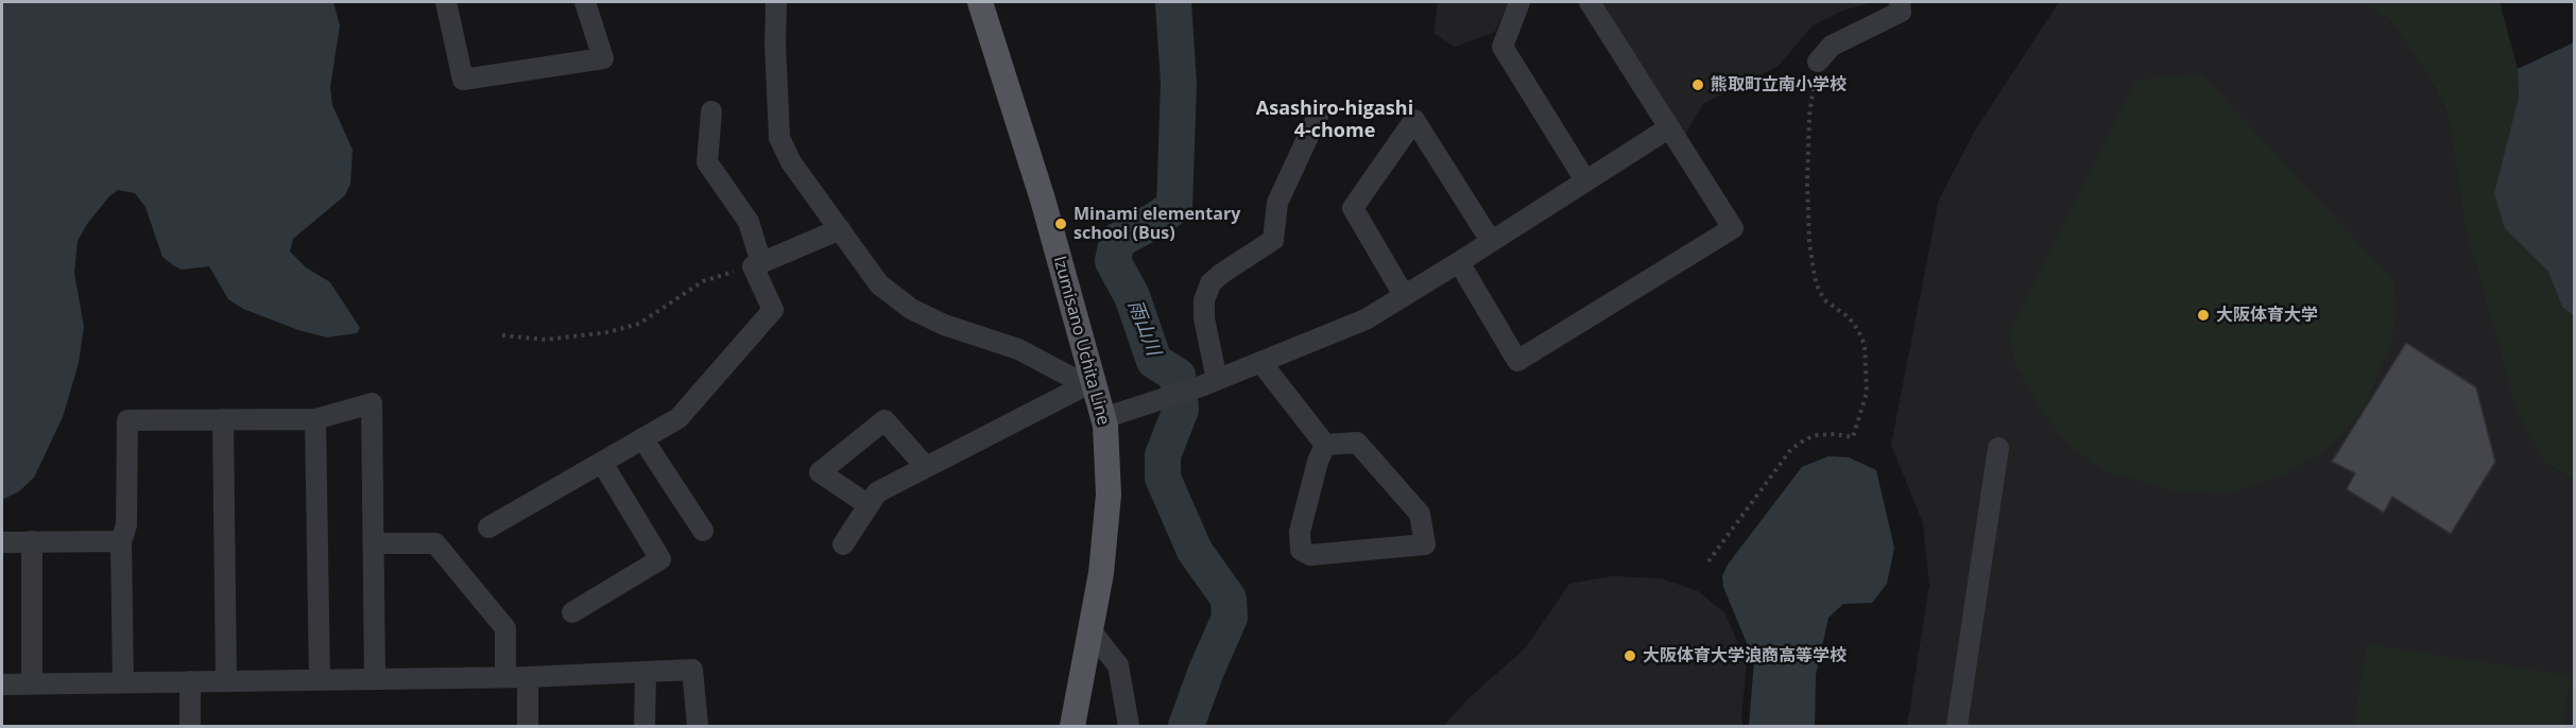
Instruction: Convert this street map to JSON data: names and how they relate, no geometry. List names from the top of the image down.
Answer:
{
  "streets": {
    "main road": ["Izumisano Uchita Line"]
  },
  "districts": ["Asashiro-higashi 4-chome"],
  "water": ["雨山川"],
  "places": [
    "熊取町立南小学校",
    "Minami elementary school (Bus)",
    "大阪体育大学",
    "大阪体育大学浪商高等学校"
  ]
}
